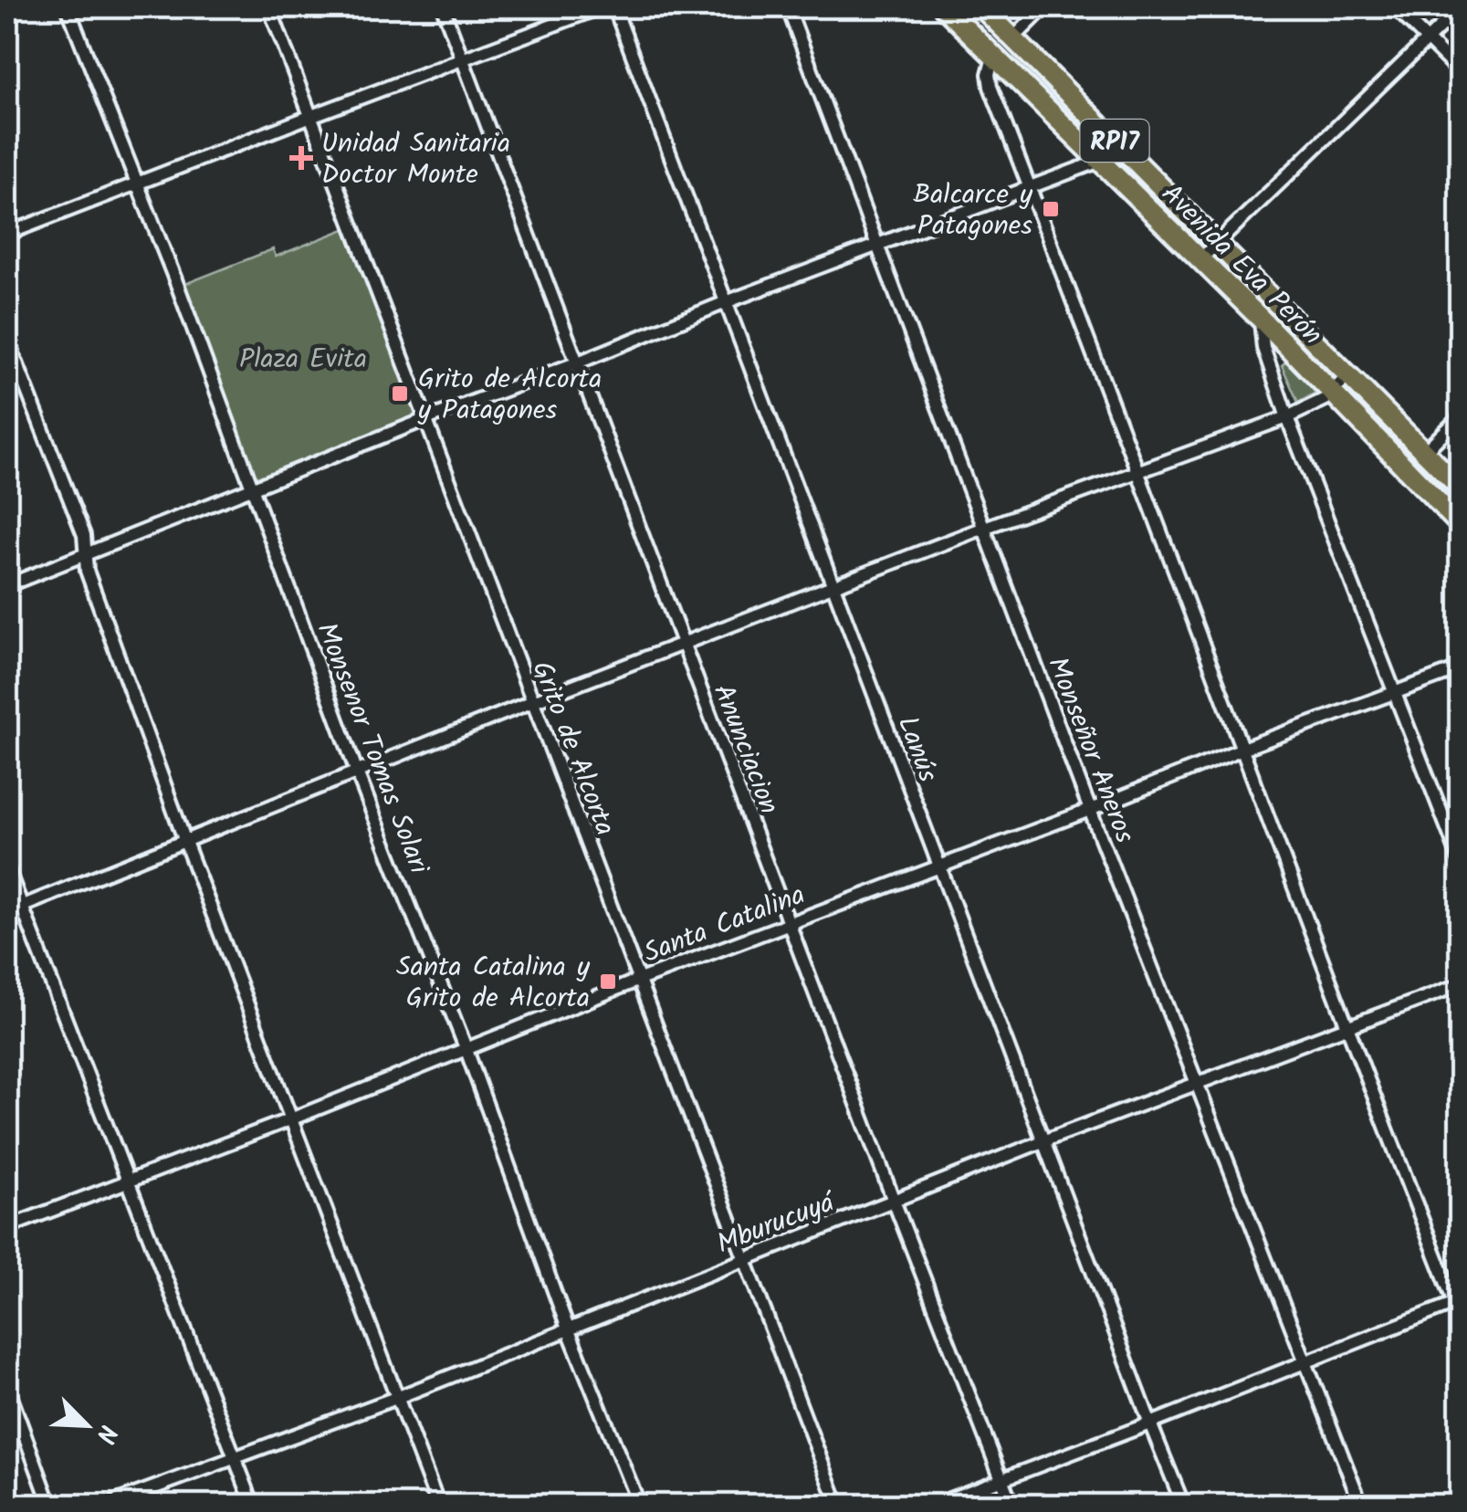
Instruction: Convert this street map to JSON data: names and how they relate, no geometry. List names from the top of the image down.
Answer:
{
  "streets": {
    "main road": ["RP17", "Avenida Eva Perón"],
    "street": [
      "Monsenor Tomas Solari",
      "Grito de Alcorta",
      "Anunciacion",
      "Lanús",
      "Monseñor Aneros",
      "Santa Catalina",
      "Mburucuyá"
    ]
  },
  "crossings": [
    ["Monsenor Tomas Solari", "Santa Catalina"],
    ["Monsenor Tomas Solari", "Mburucuyá"],
    ["Grito de Alcorta", "Santa Catalina"],
    ["Grito de Alcorta", "Mburucuyá"],
    ["Anunciacion", "Santa Catalina"],
    ["Anunciacion", "Mburucuyá"],
    ["Lanús", "Santa Catalina"],
    ["Lanús", "Mburucuyá"],
    ["Monseñor Aneros", "Santa Catalina"],
    ["Monseñor Aneros", "Mburucuyá"]
  ],
  "parks": ["Plaza Evita"],
  "places": {
    "health": ["Unidad Sanitaria Doctor Monte"],
    "transit": ["Balcarce y Patagones", "Grito de Alcorta y Patagones", "Santa Catalina y Grito de Alcorta"]
  },
  "north": "bottom right"
}
